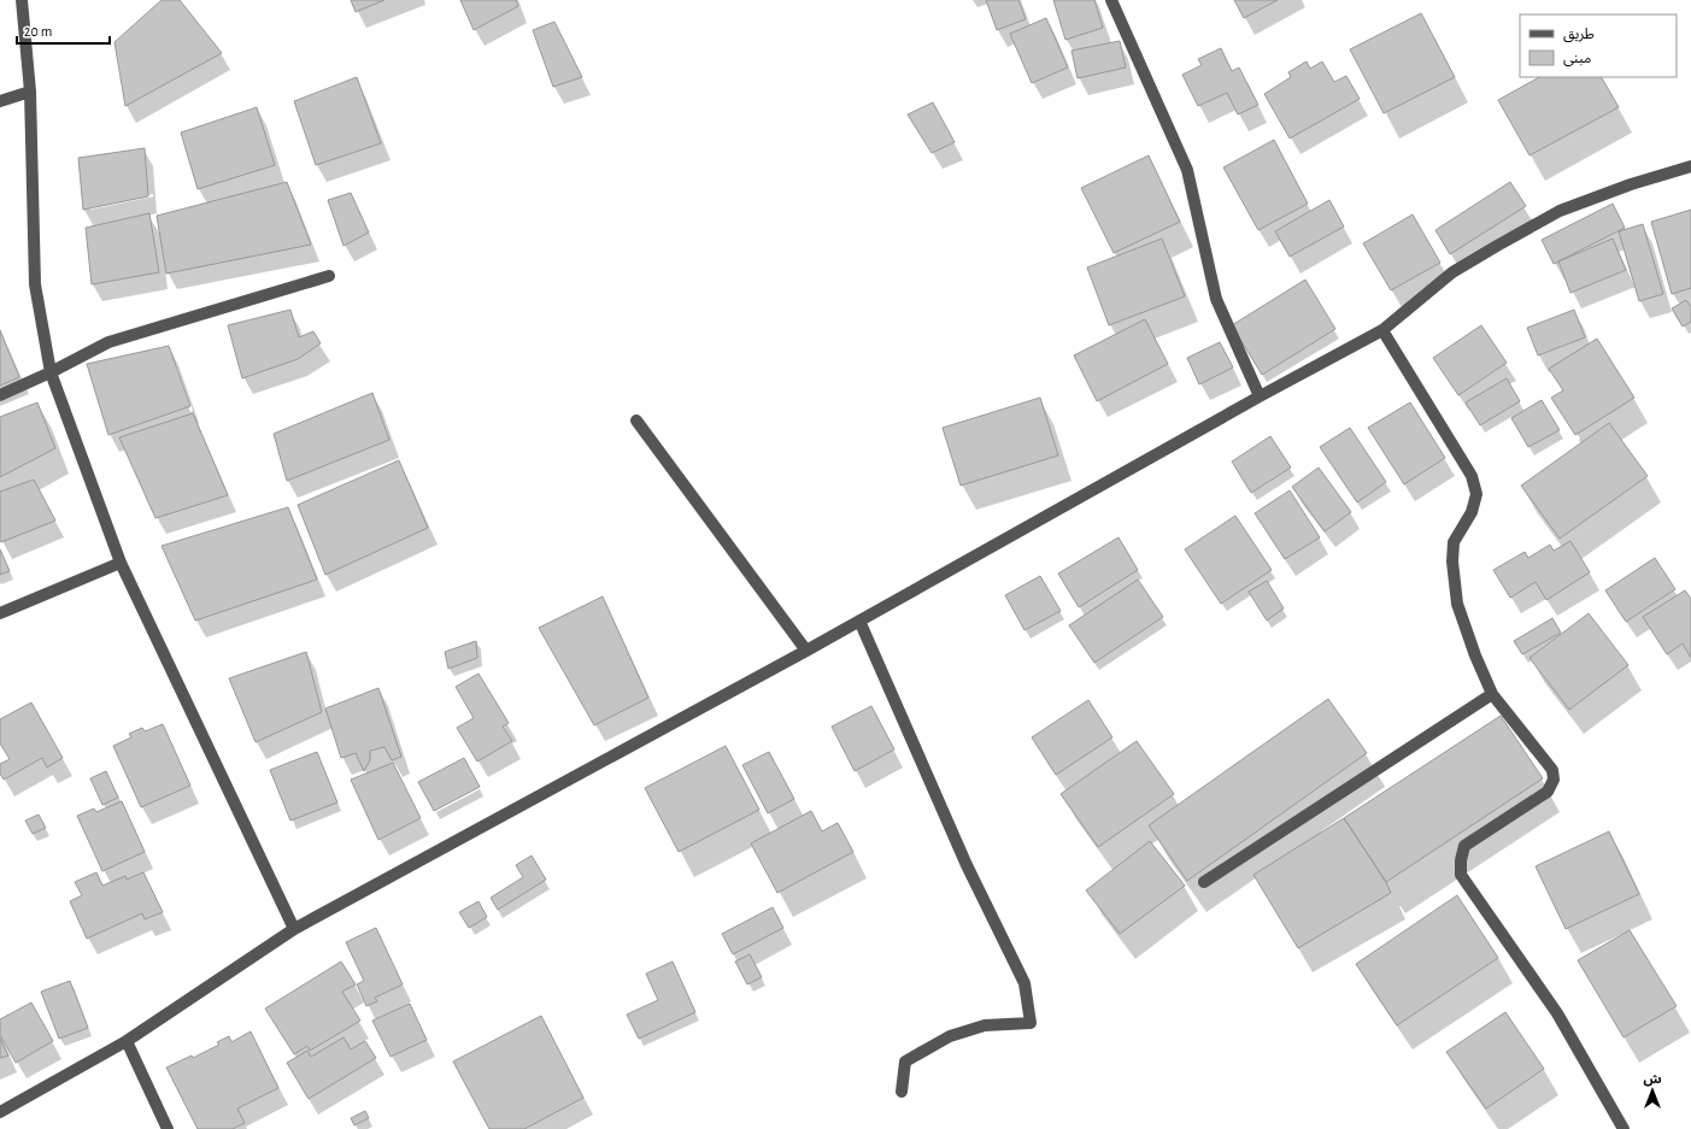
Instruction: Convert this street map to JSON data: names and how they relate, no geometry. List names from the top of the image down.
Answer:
{
  "legend": ["طريق", "مبنى"],
  "scale_bar": "20 m",
  "north": "top"
}
